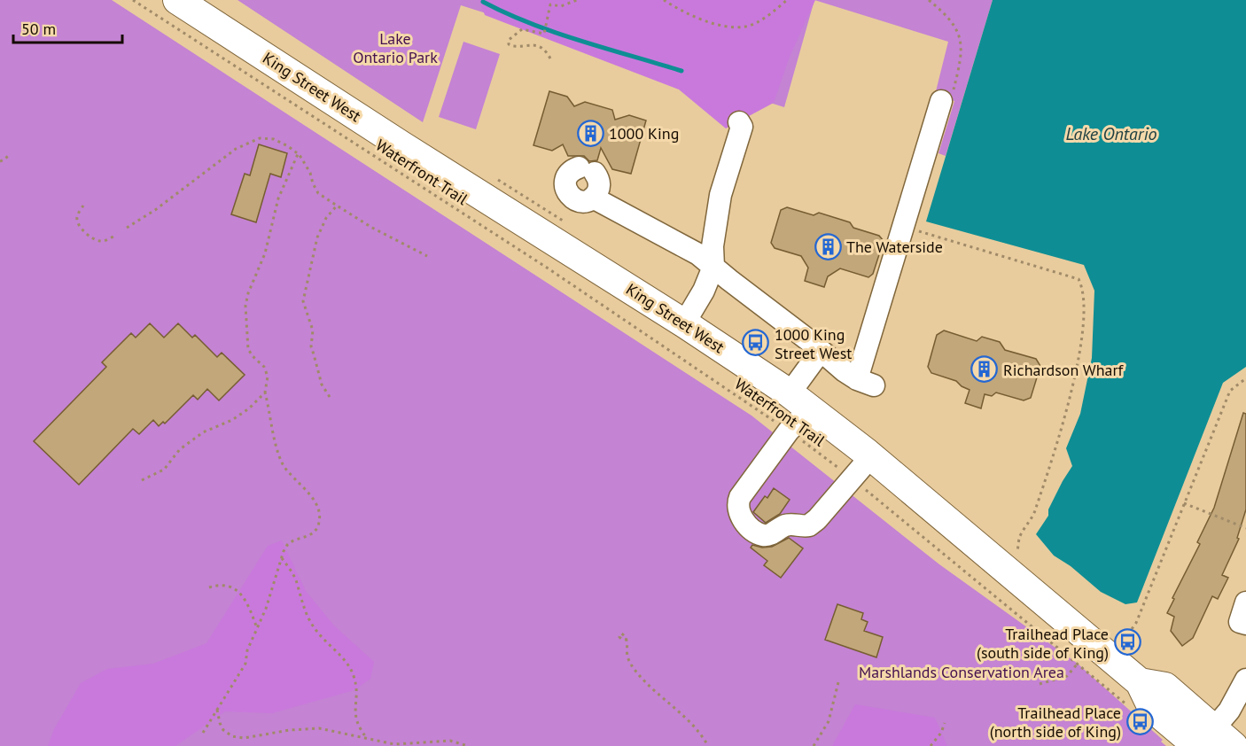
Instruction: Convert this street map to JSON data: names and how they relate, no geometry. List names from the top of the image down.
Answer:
{
  "streets": {
    "main road": ["King Street West"],
    "path": ["Waterfront Trail"]
  },
  "water": ["Lake Ontario"],
  "parks": ["Lake Ontario Park", "Marshlands Conservation Area"],
  "places": {
    "building": ["1000 King", "The Waterside", "Richardson Wharf"],
    "bus stop": ["1000 King Street West", "Trailhead Place (south side of King)", "Trailhead Place (north side of King)"]
  },
  "scale_bar": "50 m"
}
